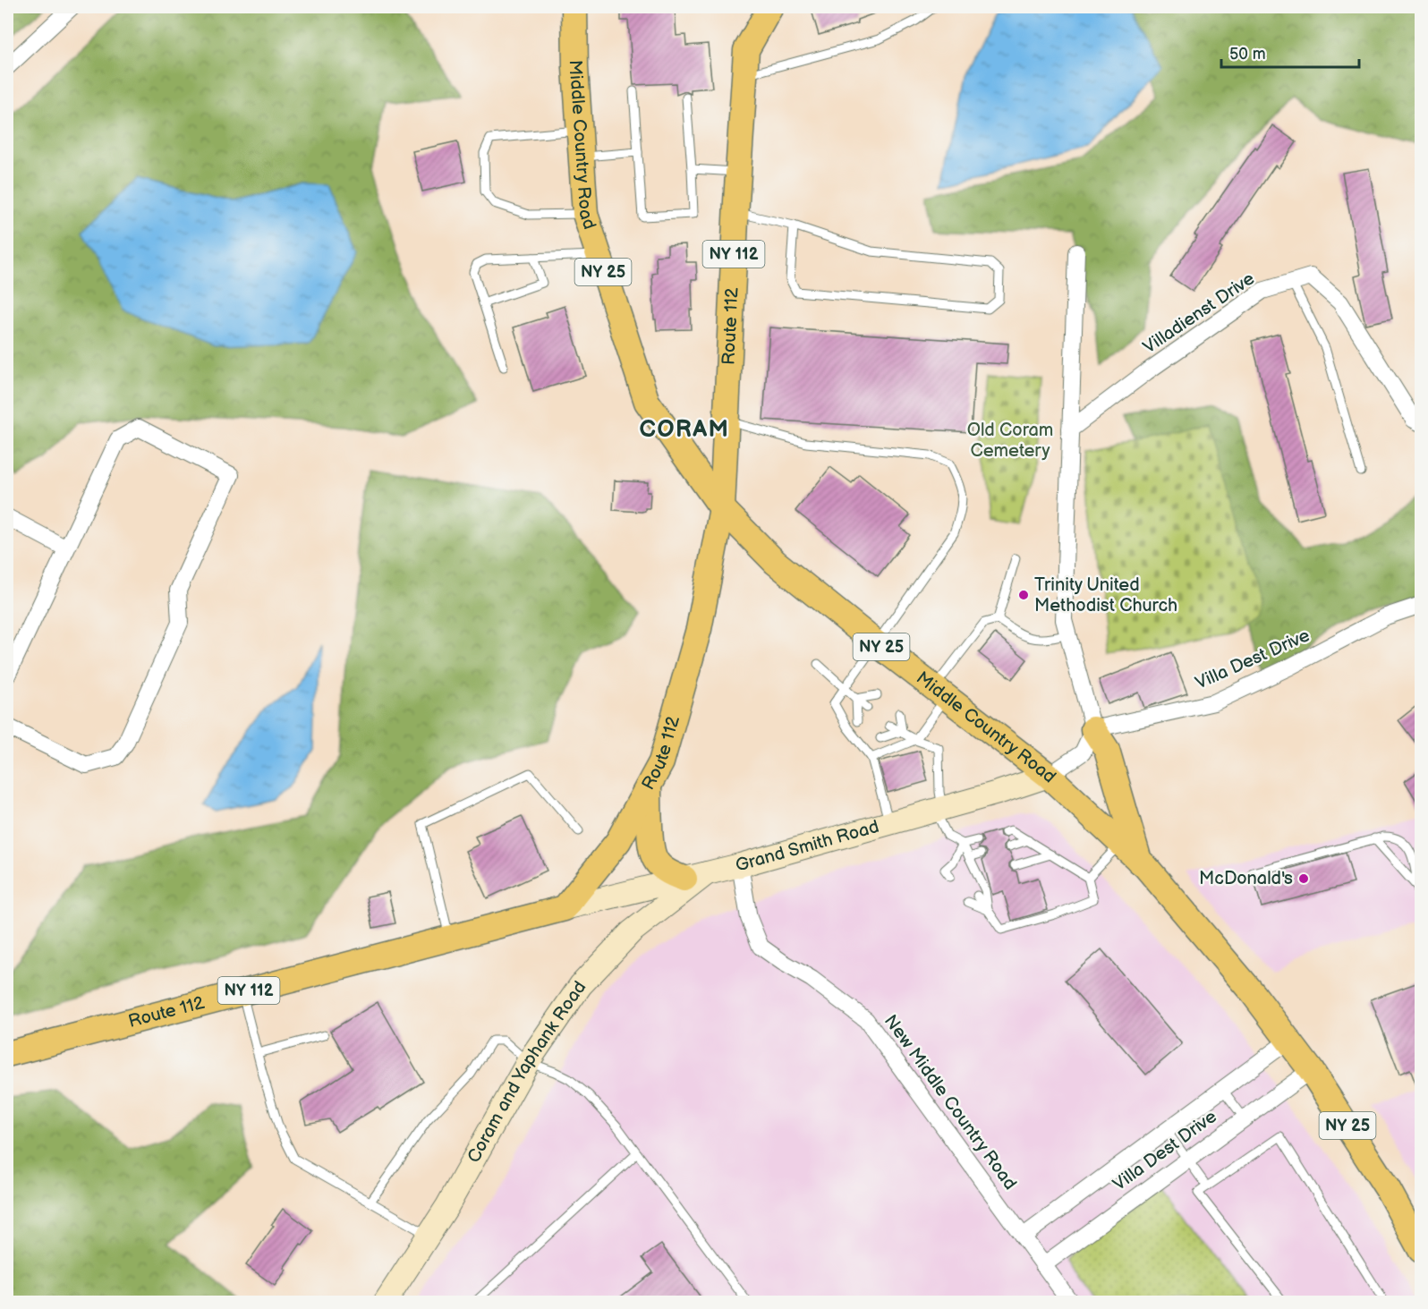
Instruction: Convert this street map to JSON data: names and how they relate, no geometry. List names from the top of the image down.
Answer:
{
  "streets": {
    "main road": [
      "Middle Country Road",
      "NY 112",
      "NY 25",
      "Route 112",
      "Grand Smith Road",
      "Coram and Yaphank Road"
    ],
    "street": ["Villadienst Drive", "Villa Dest Drive", "New Middle Country Road"]
  },
  "crossings": [
    ["Middle Country Road", "Route 112"],
    ["Middle Country Road", "Villa Dest Drive"],
    ["Middle Country Road", "Grand Smith Road"],
    ["Route 112", "Grand Smith Road"],
    ["Villa Dest Drive", "New Middle Country Road"],
    ["Grand Smith Road", "Coram and Yaphank Road"],
    ["Grand Smith Road", "New Middle Country Road"]
  ],
  "districts": ["CORAM"],
  "parks": ["Old Coram Cemetery"],
  "places": ["Trinity United Methodist Church", "McDonald's"],
  "scale_bar": "50 m"
}
